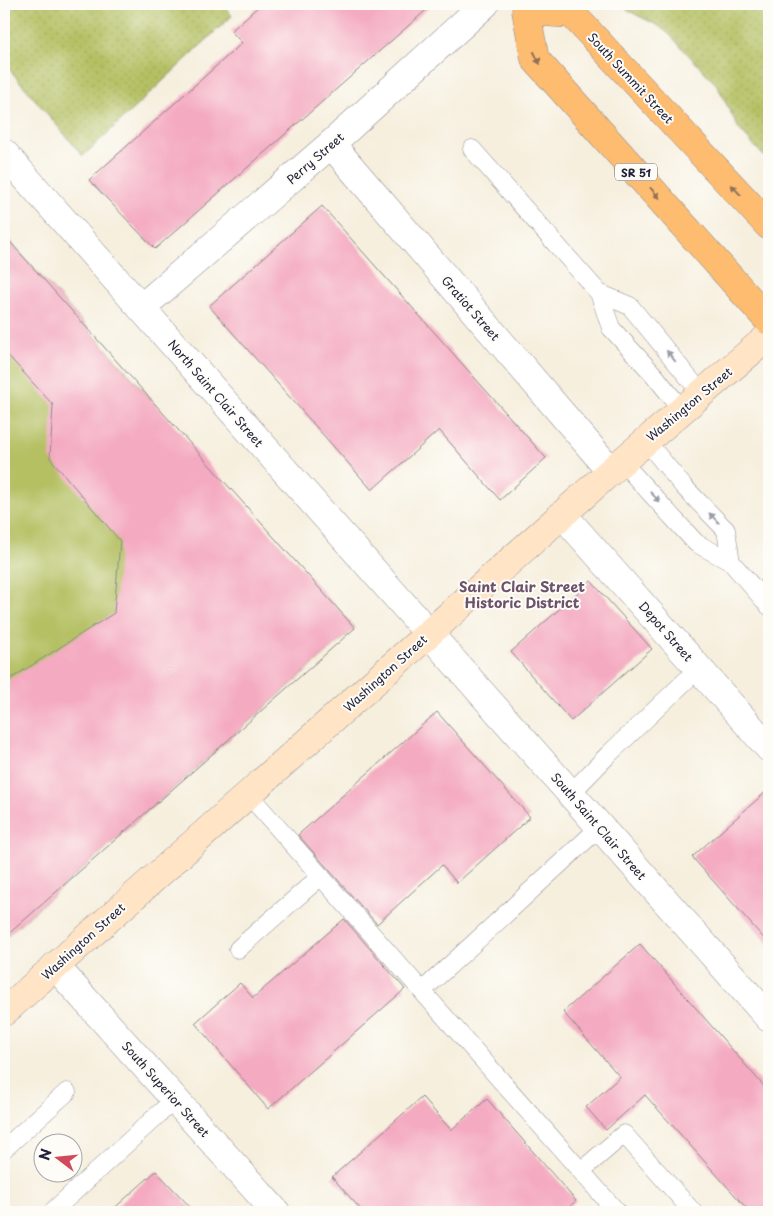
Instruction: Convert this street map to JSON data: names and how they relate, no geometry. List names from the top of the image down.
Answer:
{
  "streets": {
    "main road": ["South Summit Street", "SR 51"],
    "street": [
      "Perry Street",
      "Gratiot Street",
      "North Saint Clair Street",
      "Washington Street",
      "Depot Street",
      "South Saint Clair Street",
      "South Superior Street"
    ]
  },
  "crossings": [
    ["Perry Street", "Gratiot Street"],
    ["Perry Street", "North Saint Clair Street"],
    ["Gratiot Street", "Washington Street"],
    ["North Saint Clair Street", "Washington Street"],
    ["North Saint Clair Street", "South Saint Clair Street"],
    ["Washington Street", "Depot Street"],
    ["Washington Street", "South Saint Clair Street"],
    ["Washington Street", "South Superior Street"]
  ],
  "districts": ["Saint Clair Street Historic District"],
  "north": "left"
}
